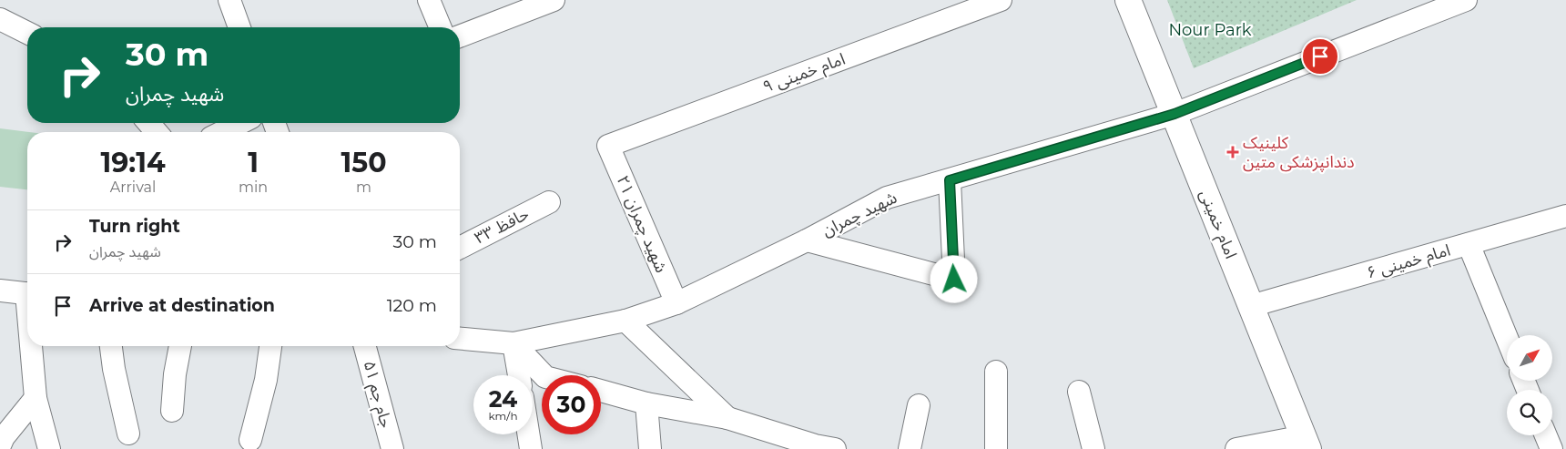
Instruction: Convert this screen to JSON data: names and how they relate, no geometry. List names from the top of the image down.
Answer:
{
  "streets": {
    "main road": ["امام خمینی"],
    "street": [
      "امام خمینی ۹",
      "شهید چمران",
      "شهید چمران ۲۱",
      "حافظ ۳۳",
      "امام خمینی ۶",
      "جام جم ۵۱"
    ]
  },
  "crossings": [
    ["امام خمینی ۹", "شهید چمران ۲۱"],
    ["شهید چمران", "شهید چمران ۲۱"],
    ["شهید چمران", "امام خمینی"],
    ["امام خمینی", "امام خمینی ۶"]
  ],
  "parks": ["Nour Park"],
  "places": {
    "health": ["کلینیک دندانپزشکی متین"]
  },
  "north": "top right",
  "page": {
    "turn": ["30 m", "شهید چمران"],
    "eta": [
      "19:14",
      "Arrival",
      "1",
      "min",
      "150",
      "m"
    ],
    "list": [
      {
        "name": "Turn right",
        "note": "شهید چمران",
        "value": "30 m"
      },
      {
        "name": "Arrive at destination",
        "value": "120 m"
      }
    ],
    "speed": "24 km/h",
    "limit": "30"
  }
}
